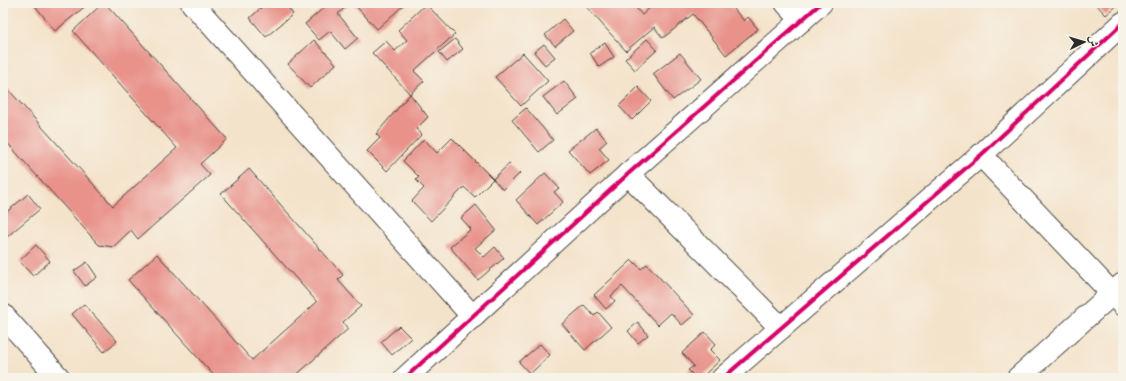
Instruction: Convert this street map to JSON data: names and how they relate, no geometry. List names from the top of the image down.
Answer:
{
  "north": "right"
}
